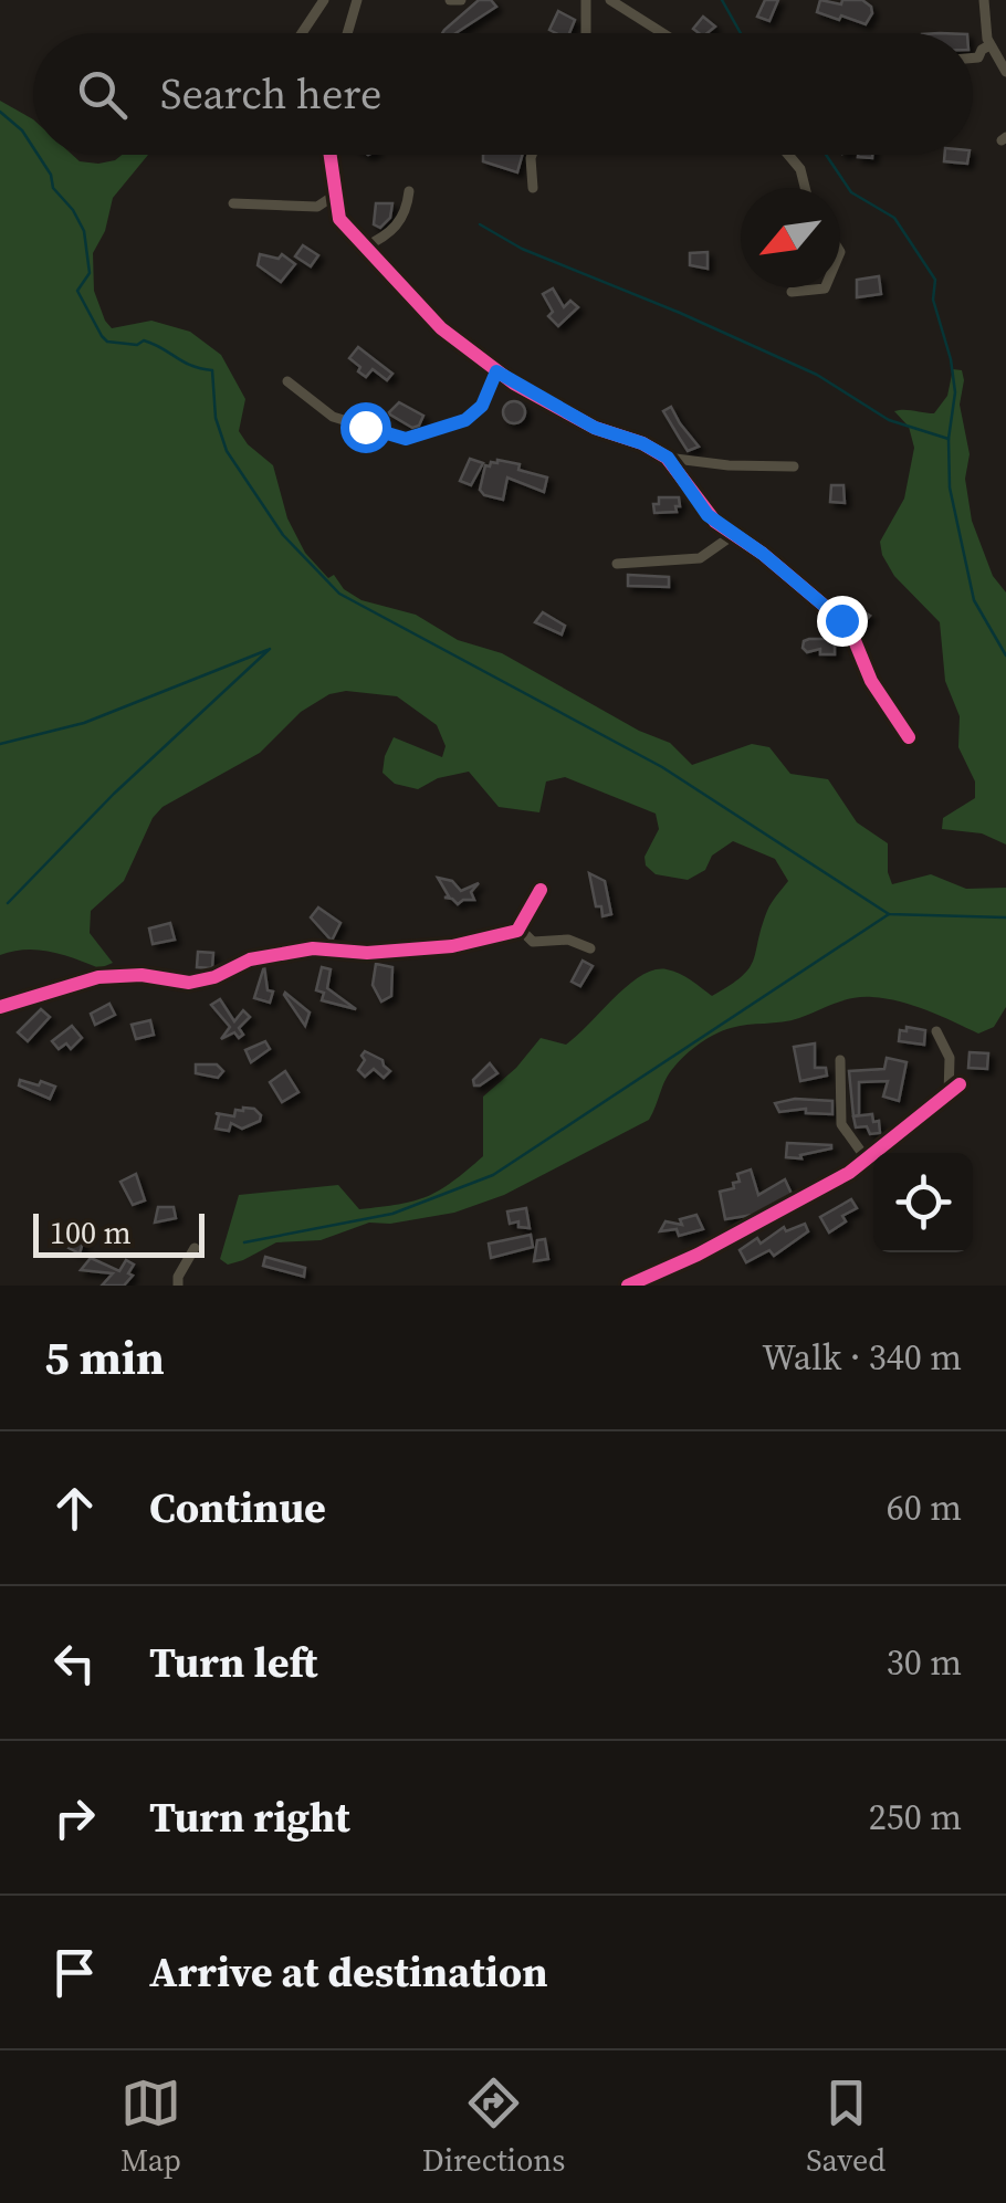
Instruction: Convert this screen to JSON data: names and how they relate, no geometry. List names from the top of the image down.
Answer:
{
  "scale_bar": "100 m",
  "north": "bottom left",
  "page": {
    "search": "Search here",
    "scale": "100 m",
    "heading": ["5 min", "Walk · 340 m"],
    "list": [
      ["Continue", "60 m"],
      ["Turn left", "30 m"],
      ["Turn right", "250 m"],
      "Arrive at destination"
    ],
    "nav": ["Map", "Directions", "Saved"]
  }
}
